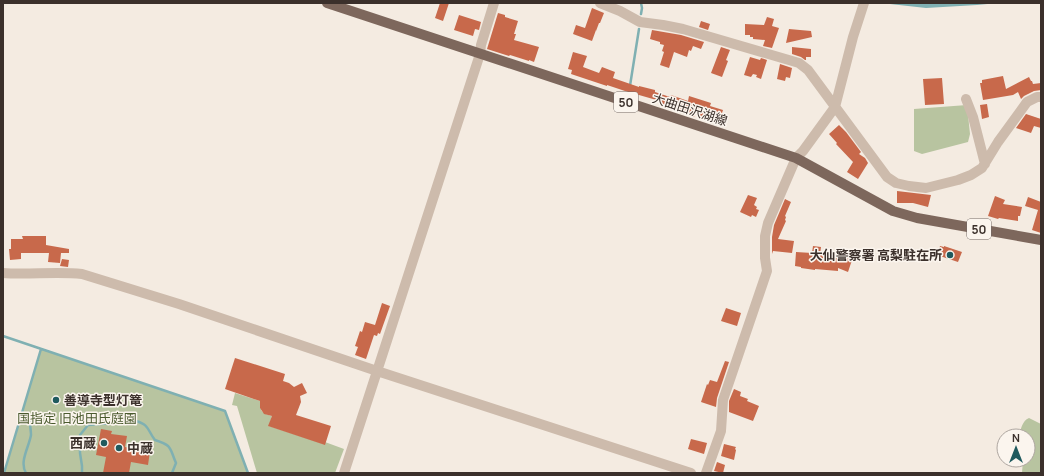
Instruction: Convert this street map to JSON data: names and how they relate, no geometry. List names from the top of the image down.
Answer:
{
  "streets": {
    "main road": ["50", "大曲田沢湖線"]
  },
  "parks": ["国指定 旧池田氏庭園"],
  "places": [
    "大仙警察署 高梨駐在所",
    "善導寺型灯篭",
    "西蔵",
    "中蔵"
  ],
  "north": "top"
}
